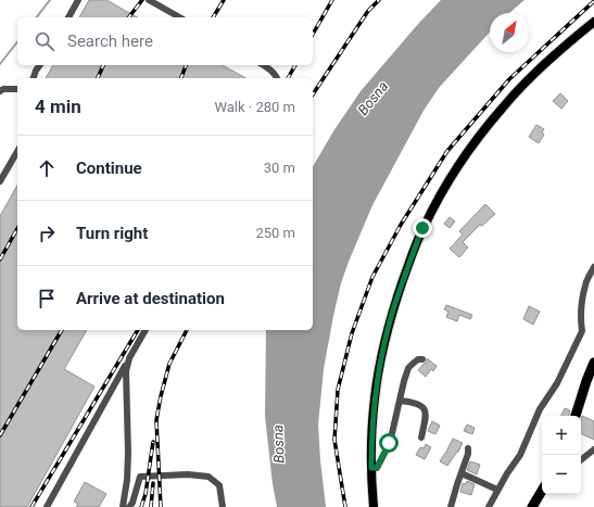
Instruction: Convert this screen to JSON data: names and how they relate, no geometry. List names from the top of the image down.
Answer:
{
  "water": ["Bosna"],
  "north": "top right",
  "page": {
    "search": "Search here",
    "heading": ["4 min", "Walk · 280 m"],
    "list": [
      ["Continue", "30 m"],
      ["Turn right", "250 m"],
      "Arrive at destination"
    ],
    "map_buttons": ["+", "−"]
  }
}
